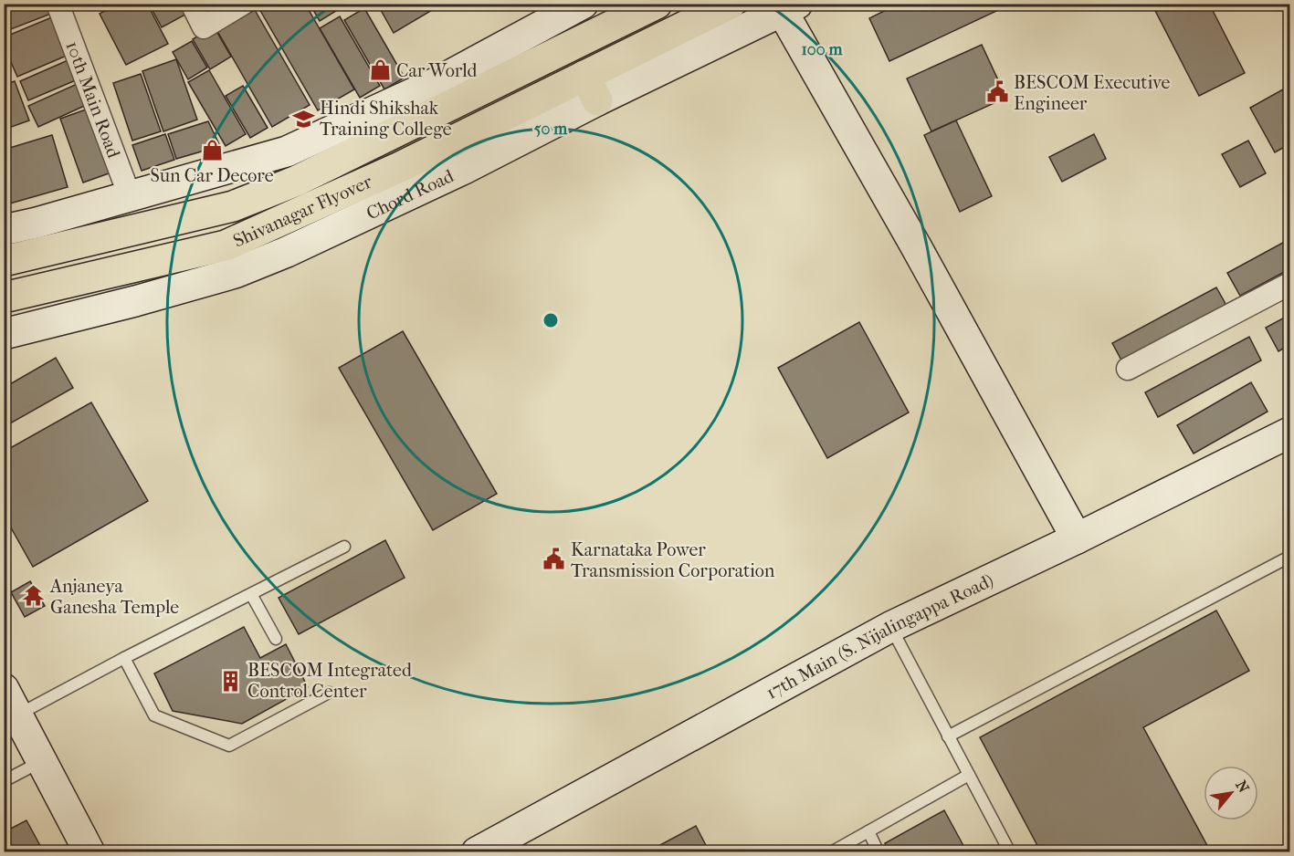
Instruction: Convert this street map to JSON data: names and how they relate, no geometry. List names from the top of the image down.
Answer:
{
  "streets": {
    "main road": ["Shivanagar Flyover"],
    "street": ["10th Main Road", "Chord Road", "17th Main (S. Nijalingappa Road)"]
  },
  "crossings": [
    ["Chord Road", "Shivanagar Flyover"]
  ],
  "places": {
    "shop": ["Car World", "Sun Car Decore"],
    "public building": ["BESCOM Executive Engineer", "Karnataka Power Transmission Corporation"],
    "school or university": ["Hindi Shikshak Training College"],
    "temple": ["Anjaneya Ganesha Temple"],
    "building": ["BESCOM Integrated Control Center"]
  },
  "north": "top right",
  "rings": ["100 m", "50 m"]
}
